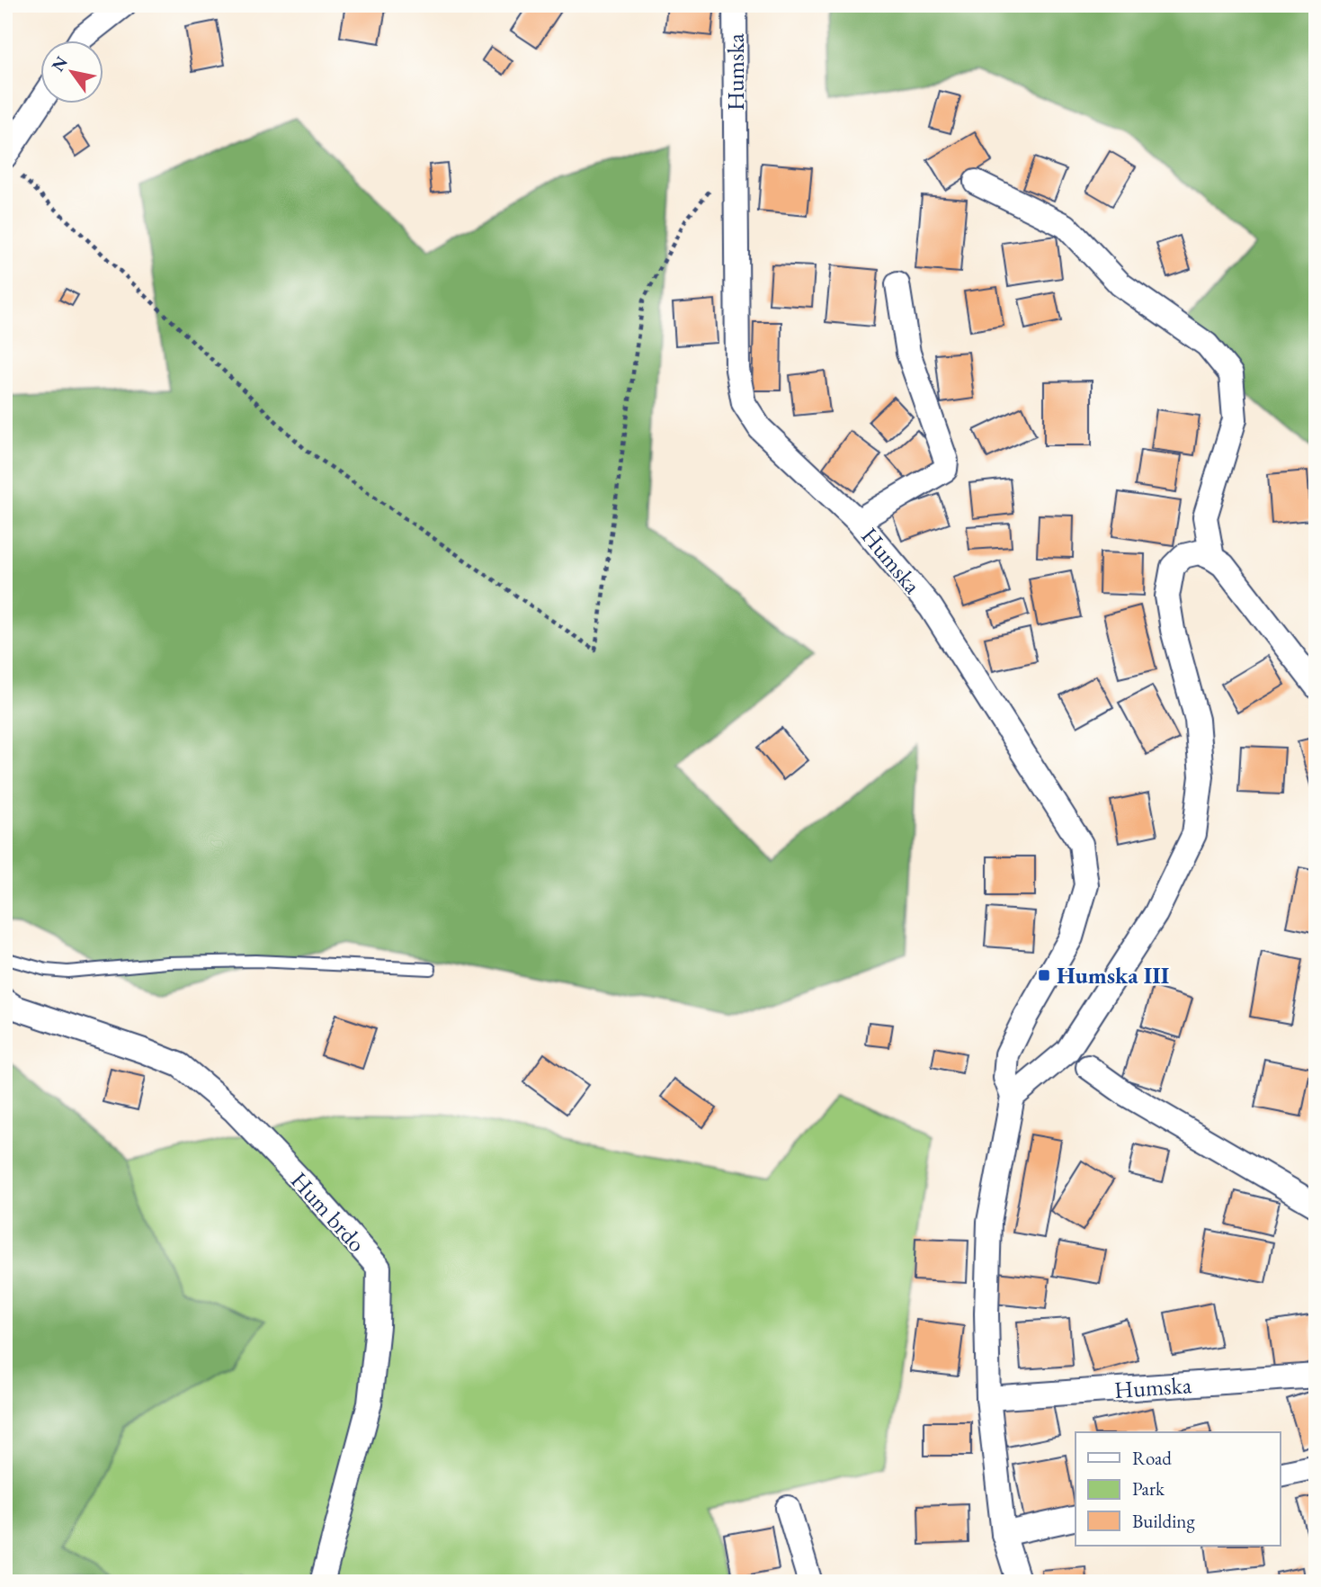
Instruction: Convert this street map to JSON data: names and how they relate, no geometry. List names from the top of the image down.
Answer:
{
  "streets": {
    "street": ["Humska", "Hum brdo"]
  },
  "places": {
    "transit": ["Humska III"]
  },
  "legend": ["Road", "Park", "Building"],
  "north": "top left"
}
